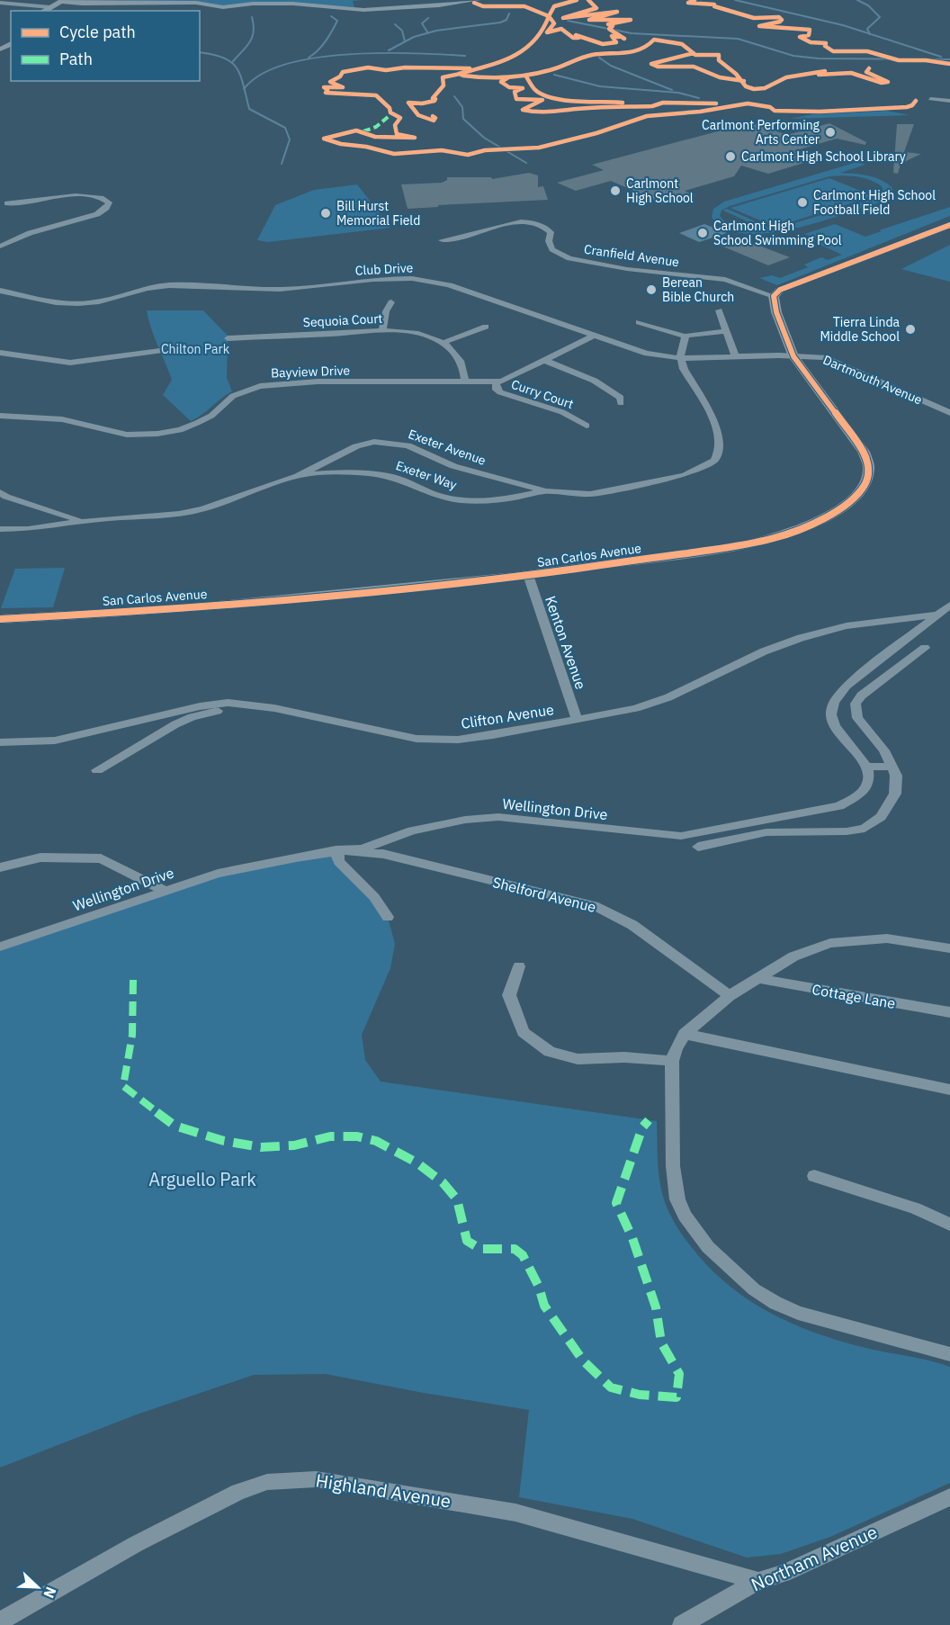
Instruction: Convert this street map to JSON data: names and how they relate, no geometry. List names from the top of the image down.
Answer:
{
  "streets": {
    "main road": ["San Carlos Avenue"],
    "street": [
      "Cranfield Avenue",
      "Club Drive",
      "Sequoia Court",
      "Bayview Drive",
      "Dartmouth Avenue",
      "Curry Court",
      "Exeter Avenue",
      "Exeter Way",
      "Kenton Avenue",
      "Clifton Avenue",
      "Wellington Drive",
      "Shelford Avenue",
      "Cottage Lane",
      "Highland Avenue",
      "Northam Avenue"
    ]
  },
  "crossings": [
    ["Cranfield Avenue", "San Carlos Avenue"],
    ["Club Drive", "Bayview Drive"],
    ["Club Drive", "Dartmouth Avenue"],
    ["Club Drive", "Exeter Avenue"],
    ["Club Drive", "San Carlos Avenue"],
    ["Sequoia Court", "Bayview Drive"],
    ["Bayview Drive", "Curry Court"],
    ["Dartmouth Avenue", "San Carlos Avenue"],
    ["Exeter Avenue", "Exeter Way"],
    ["San Carlos Avenue", "Kenton Avenue"],
    ["Kenton Avenue", "Clifton Avenue"],
    ["Wellington Drive", "Shelford Avenue"],
    ["Highland Avenue", "Northam Avenue"]
  ],
  "parks": ["Chilton Park", "Arguello Park"],
  "places": [
    "Carlmont Performing Arts Center",
    "Carlmont High School Library",
    "Carlmont High School",
    "Carlmont High School Football Field",
    "Bill Hurst Memorial Field",
    "Carlmont High School Swimming Pool",
    "Berean Bible Church",
    "Tierra Linda Middle School"
  ],
  "legend": ["Cycle path", "Path"],
  "north": "bottom right"
}
